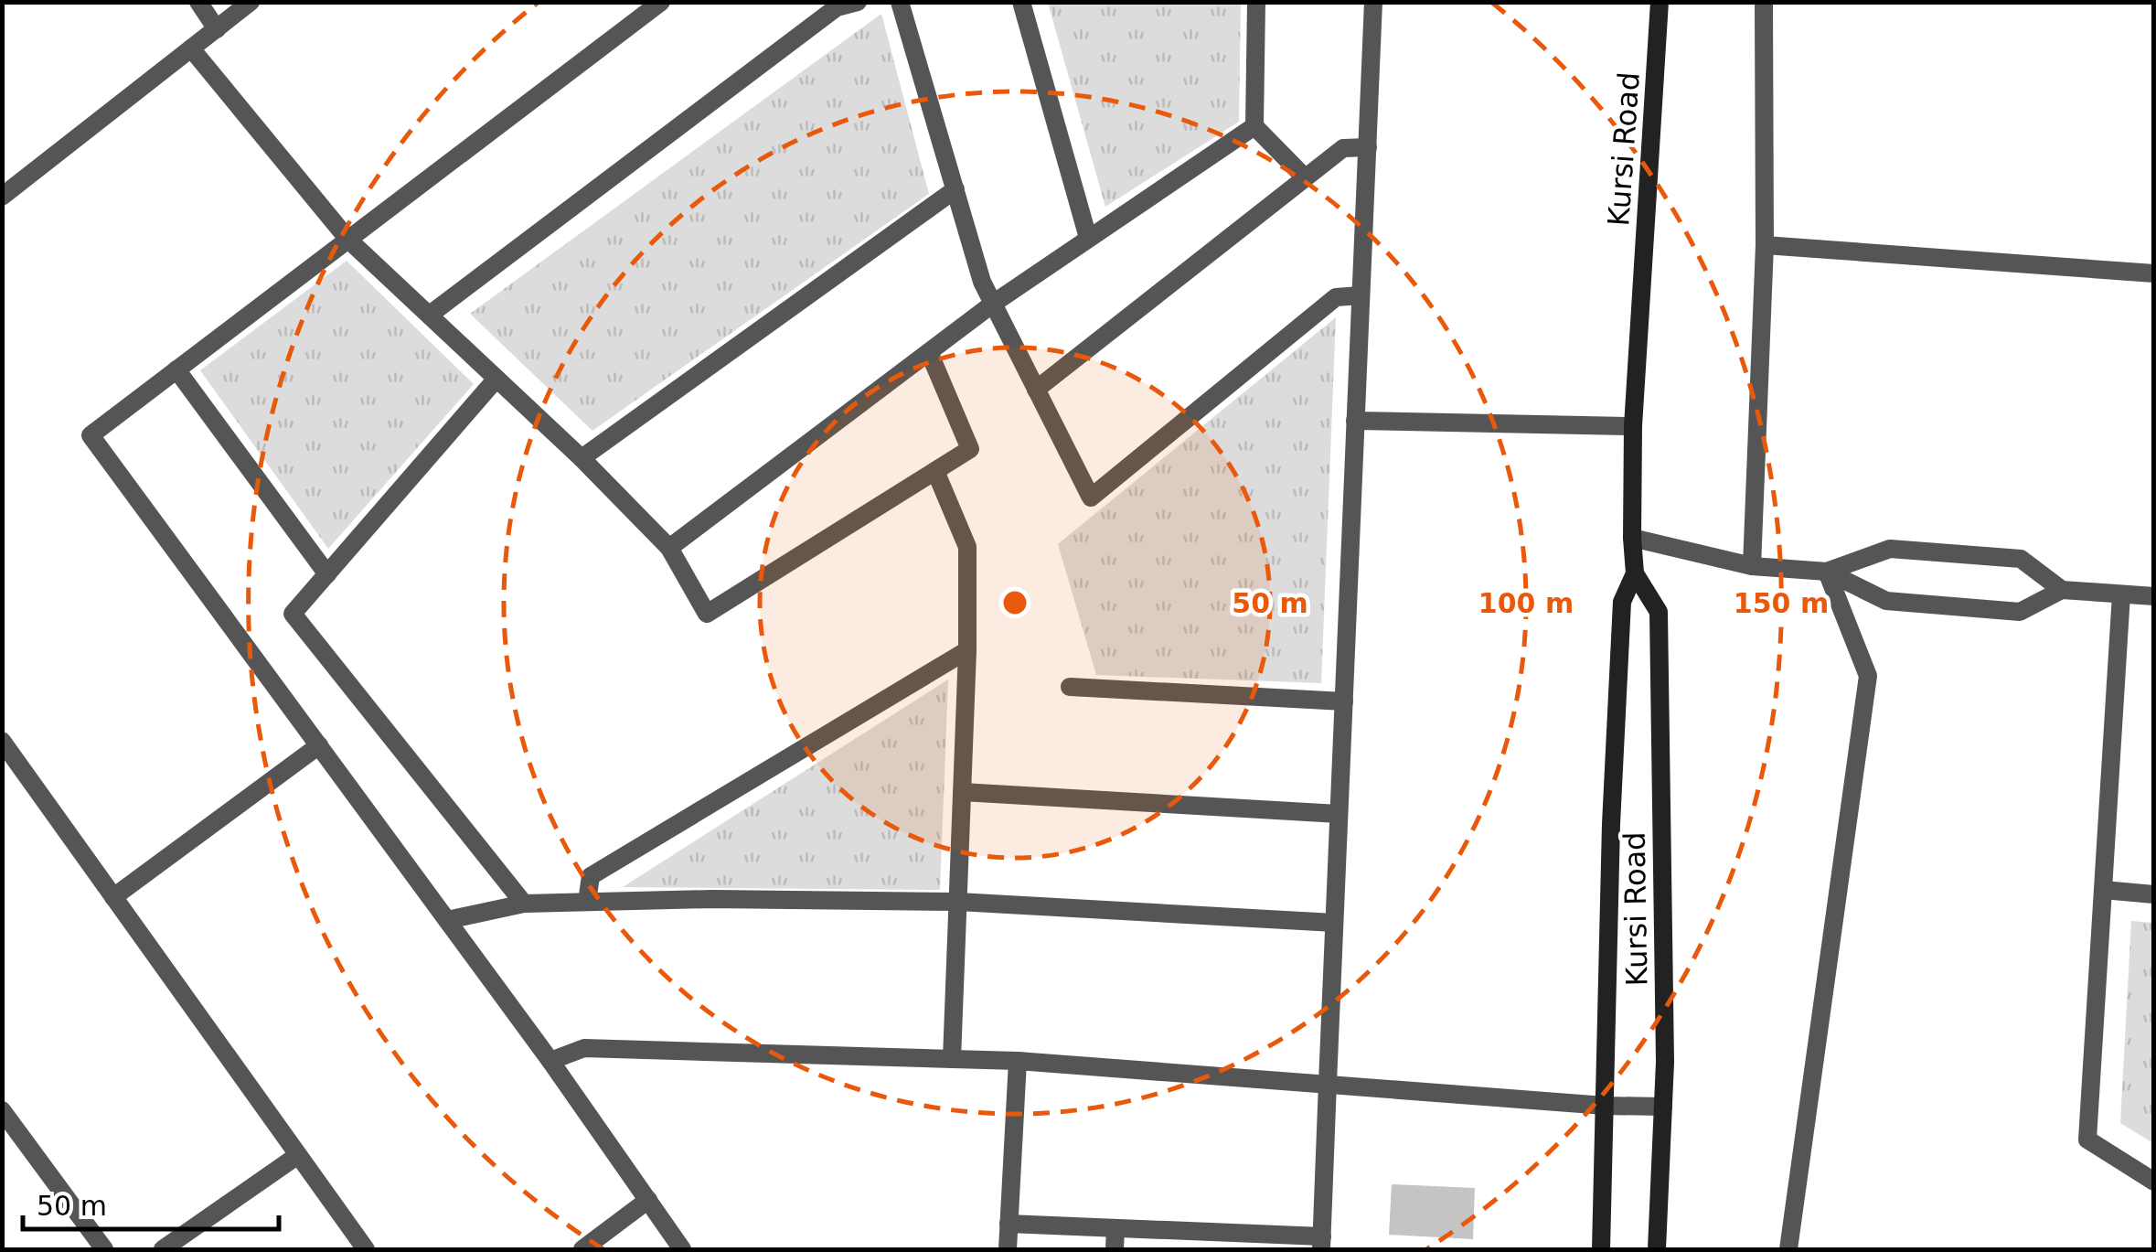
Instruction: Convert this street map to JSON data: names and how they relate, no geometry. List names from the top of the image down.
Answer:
{
  "streets": {
    "main road": ["Kursi Road"]
  },
  "scale_bar": "50 m",
  "rings": ["50 m", "100 m", "150 m"]
}
